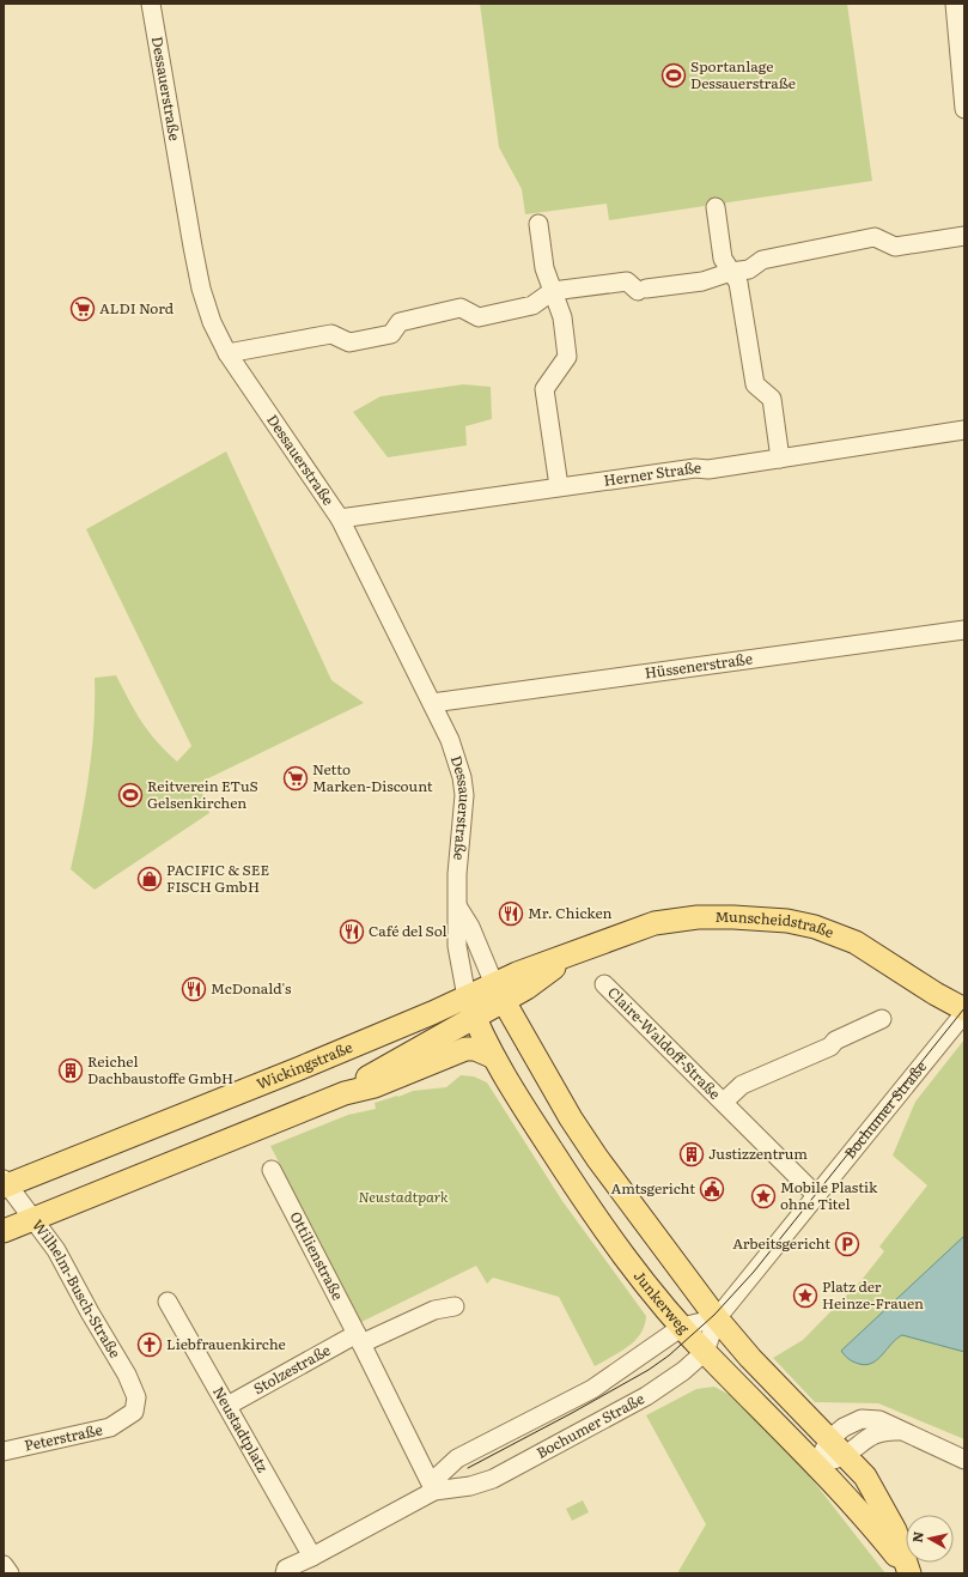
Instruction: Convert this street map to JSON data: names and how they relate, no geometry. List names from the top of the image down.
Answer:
{
  "streets": {
    "main road": ["Munscheidstraße", "Wickingstraße", "Junkerweg"],
    "street": [
      "Dessauerstraße",
      "Herner Straße",
      "Hüssenerstraße",
      "Claire-Waldoff-Straße",
      "Bochumer Straße",
      "Ottilienstraße",
      "Wilhelm-Busch-Straße",
      "Stolzestraße",
      "Neustadtplatz",
      "Peterstraße"
    ]
  },
  "crossings": [
    ["Dessauerstraße", "Herner Straße"],
    ["Dessauerstraße", "Hüssenerstraße"],
    ["Dessauerstraße", "Munscheidstraße"],
    ["Dessauerstraße", "Wickingstraße"],
    ["Dessauerstraße", "Junkerweg"],
    ["Munscheidstraße", "Wickingstraße"],
    ["Munscheidstraße", "Junkerweg"],
    ["Claire-Waldoff-Straße", "Bochumer Straße"],
    ["Wickingstraße", "Wilhelm-Busch-Straße"],
    ["Wickingstraße", "Junkerweg"],
    ["Bochumer Straße", "Ottilienstraße"],
    ["Bochumer Straße", "Junkerweg"],
    ["Bochumer Straße", "Neustadtplatz"],
    ["Ottilienstraße", "Stolzestraße"],
    ["Wilhelm-Busch-Straße", "Peterstraße"],
    ["Stolzestraße", "Neustadtplatz"]
  ],
  "parks": ["Neustadtpark"],
  "places": {
    "sports": ["Sportanlage Dessauerstraße", "Reitverein ETuS Gelsenkirchen"],
    "supermarket": ["ALDI Nord", "Netto Marken-Discount"],
    "shop": ["PACIFIC & SEE FISCH GmbH"],
    "restaurant": ["Mr. Chicken", "Café del Sol", "McDonald's"],
    "building": ["Reichel Dachbaustoffe GmbH", "Justizzentrum"],
    "public building": ["Amtsgericht"],
    "place": ["Mobile Plastik ohne Titel", "Platz der Heinze-Frauen"],
    "parking": ["Arbeitsgericht"],
    "church": ["Liebfrauenkirche"]
  },
  "north": "left"
}
